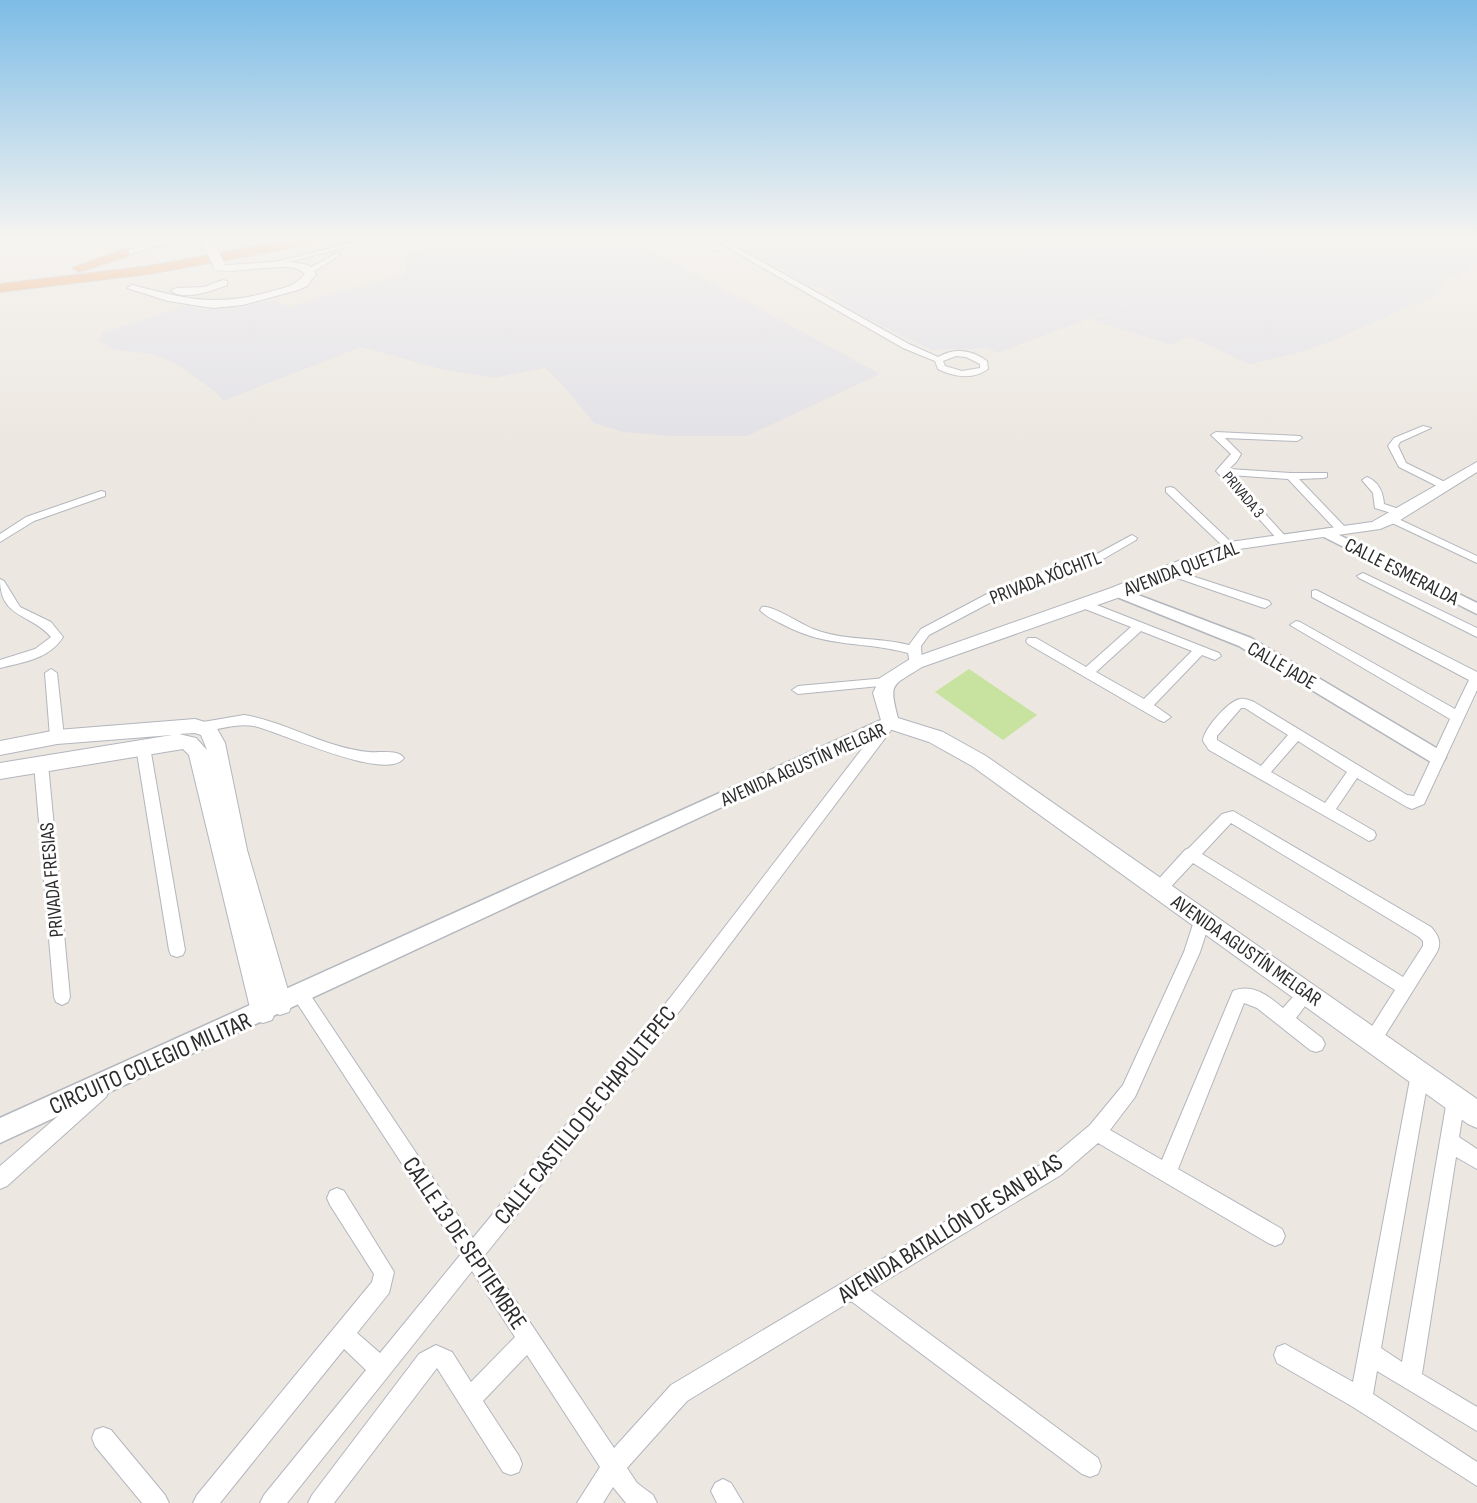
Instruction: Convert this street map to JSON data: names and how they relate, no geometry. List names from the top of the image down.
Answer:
{
  "streets": {
    "main road": ["AVENIDA QUETZAL", "AVENIDA AGUSTÍN MELGAR"],
    "street": [
      "PRIVADA 3",
      "CALLE ESMERALDA",
      "PRIVADA XÓCHITL",
      "CALLE JADE",
      "PRIVADA FRESIAS",
      "CIRCUITO COLEGIO MILITAR",
      "CALLE CASTILLO DE CHAPULTEPEC",
      "AVENIDA BATALLÓN DE SAN BLAS",
      "CALLE 13 DE SEPTIEMBRE"
    ]
  },
  "crossings": [
    ["PRIVADA 3", "AVENIDA QUETZAL"],
    ["AVENIDA QUETZAL", "CALLE ESMERALDA"],
    ["AVENIDA QUETZAL", "PRIVADA XÓCHITL"],
    ["AVENIDA QUETZAL", "CALLE JADE"],
    ["AVENIDA AGUSTÍN MELGAR", "CIRCUITO COLEGIO MILITAR"],
    ["AVENIDA AGUSTÍN MELGAR", "CALLE CASTILLO DE CHAPULTEPEC"],
    ["AVENIDA AGUSTÍN MELGAR", "AVENIDA BATALLÓN DE SAN BLAS"],
    ["AVENIDA AGUSTÍN MELGAR", "CALLE 13 DE SEPTIEMBRE"],
    ["CIRCUITO COLEGIO MILITAR", "CALLE 13 DE SEPTIEMBRE"],
    ["CALLE CASTILLO DE CHAPULTEPEC", "CALLE 13 DE SEPTIEMBRE"],
    ["AVENIDA BATALLÓN DE SAN BLAS", "CALLE 13 DE SEPTIEMBRE"]
  ]
}
